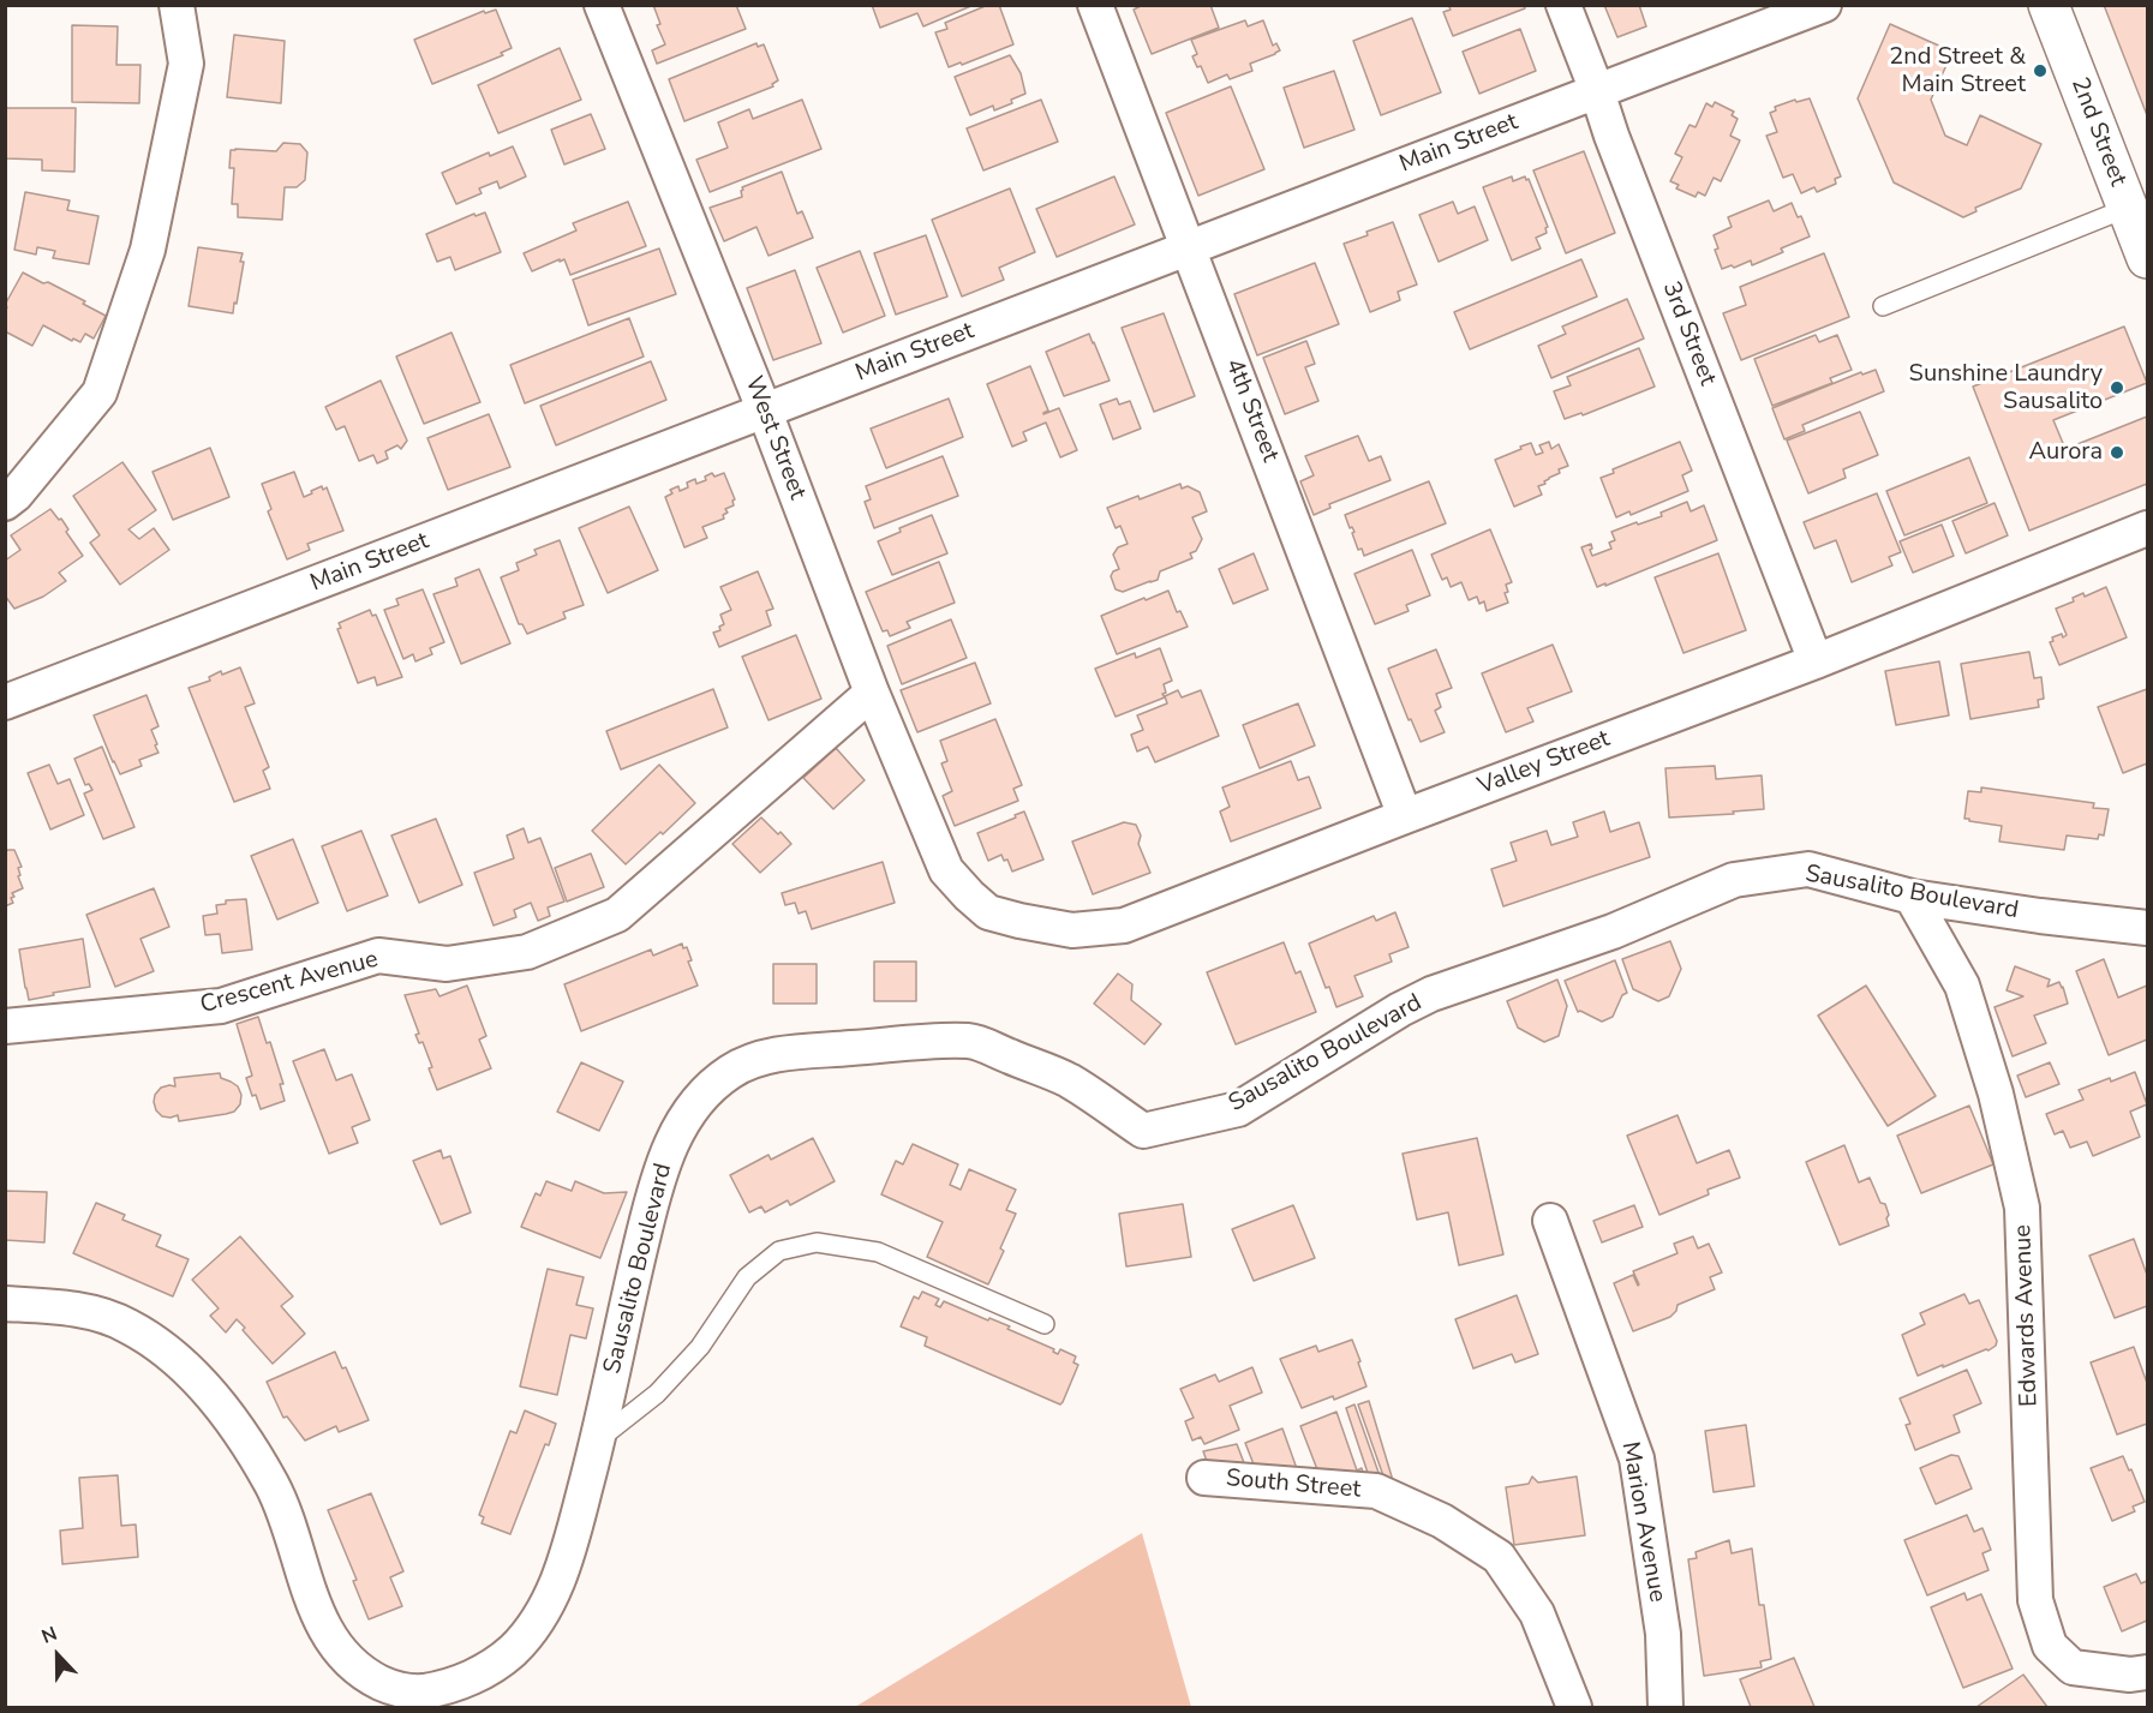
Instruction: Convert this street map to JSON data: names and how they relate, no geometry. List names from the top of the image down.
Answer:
{
  "streets": {
    "main road": ["2nd Street"],
    "street": [
      "Main Street",
      "3rd Street",
      "4th Street",
      "West Street",
      "Valley Street",
      "Sausalito Boulevard",
      "Crescent Avenue",
      "Edwards Avenue",
      "South Street",
      "Marion Avenue"
    ]
  },
  "crossings": [
    ["Main Street", "3rd Street"],
    ["Main Street", "4th Street"],
    ["Main Street", "West Street"],
    ["3rd Street", "Valley Street"],
    ["4th Street", "Valley Street"],
    ["West Street", "Valley Street"],
    ["West Street", "Crescent Avenue"],
    ["Sausalito Boulevard", "Edwards Avenue"]
  ],
  "places": ["2nd Street & Main Street", "Sunshine Laundry Sausalito", "Aurora"],
  "north": "top"
}
